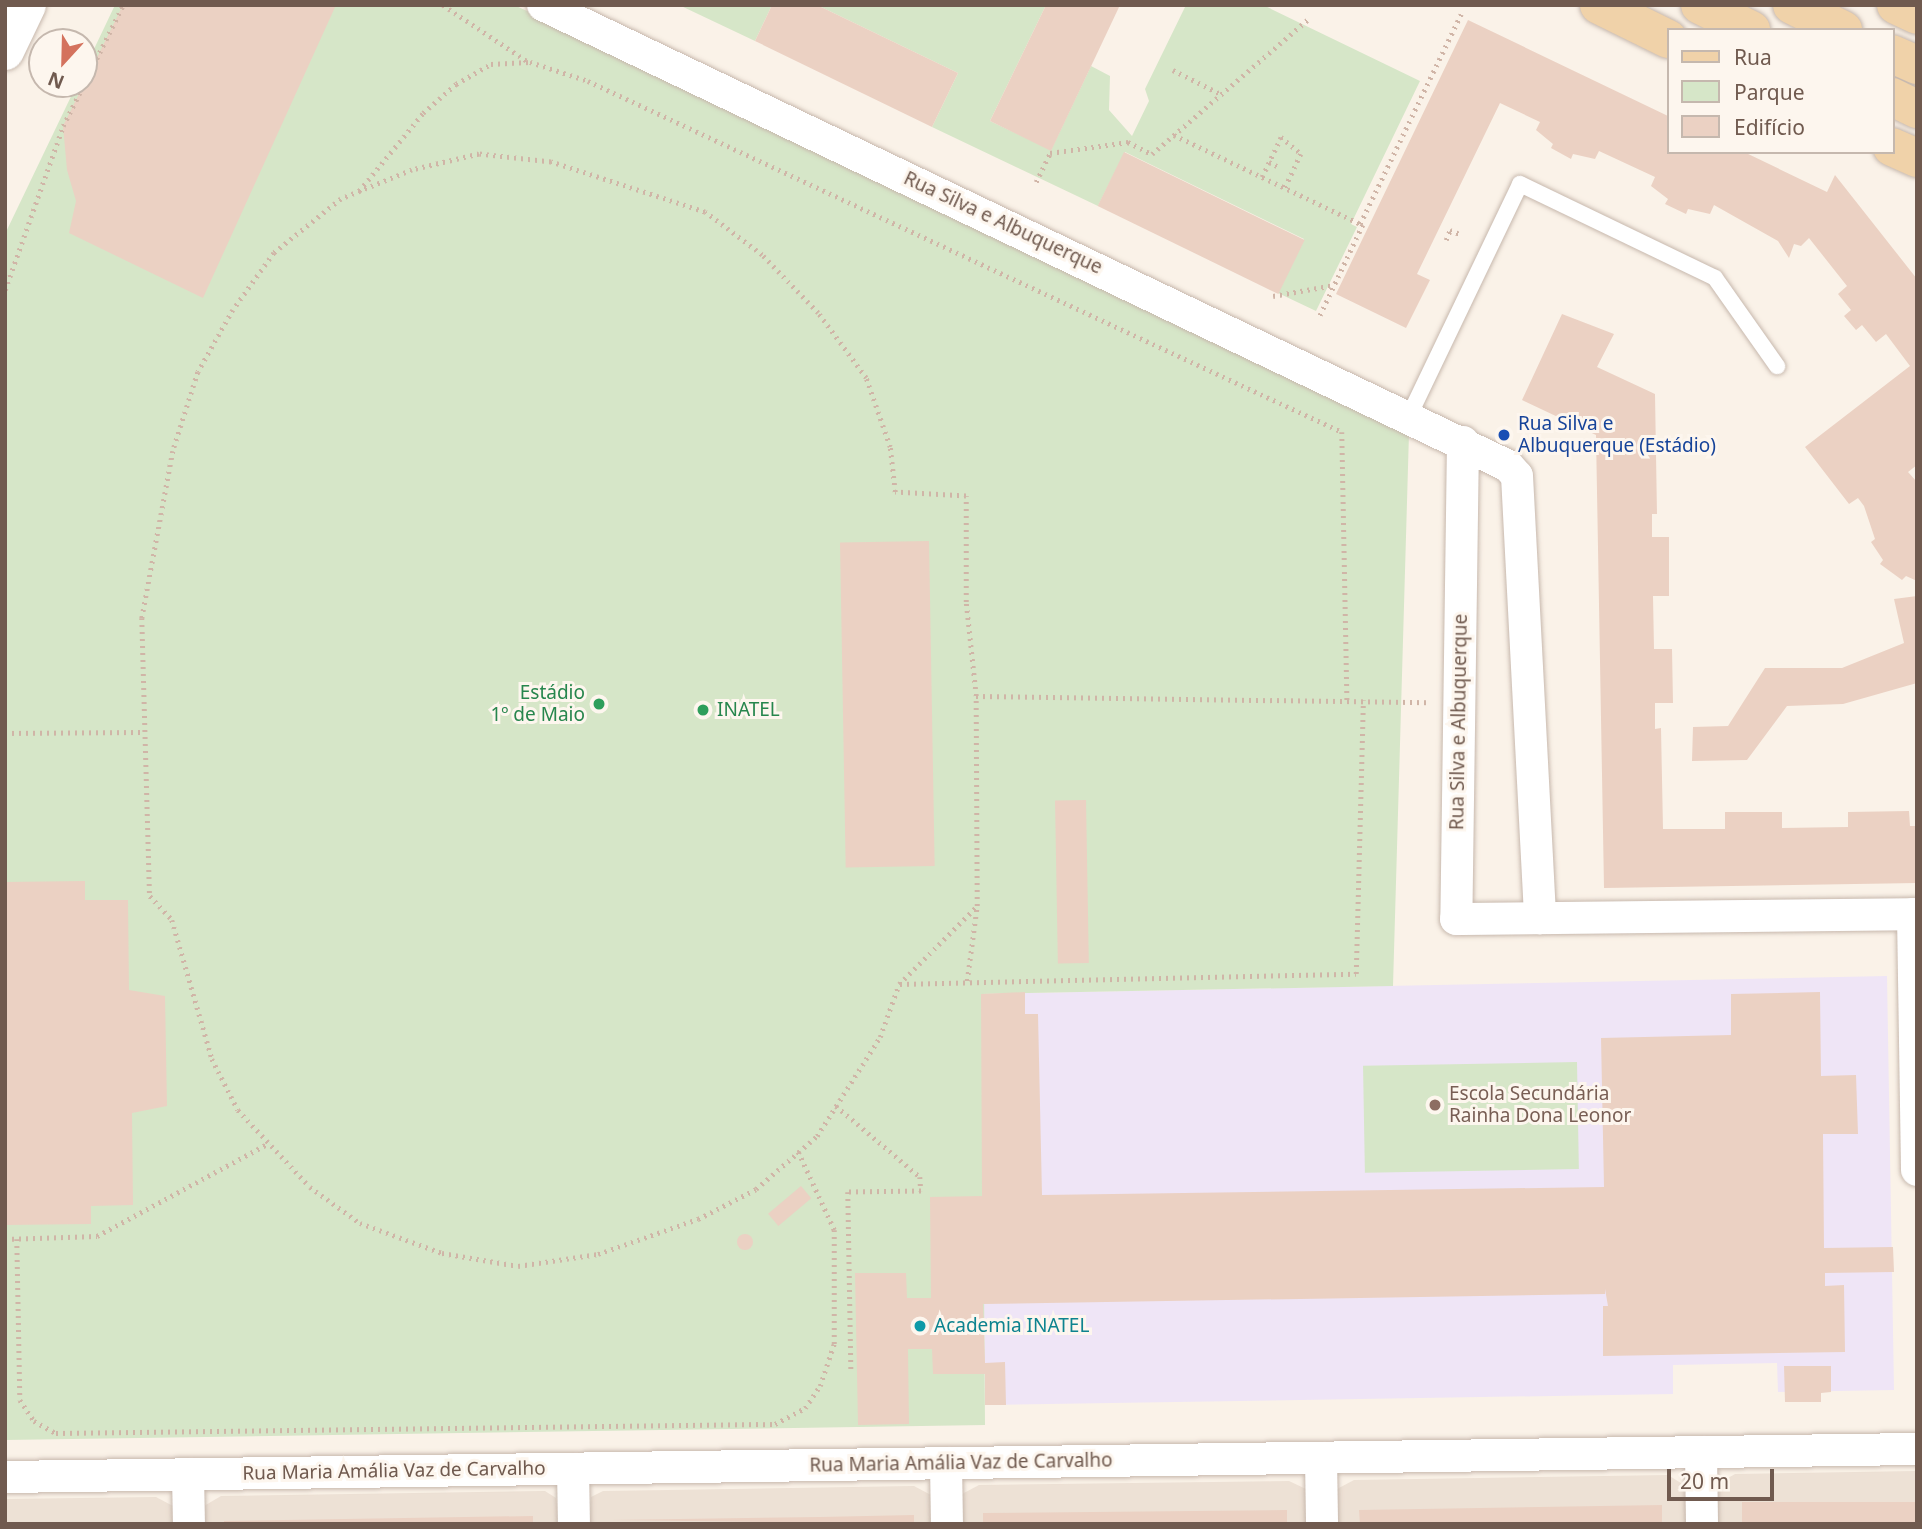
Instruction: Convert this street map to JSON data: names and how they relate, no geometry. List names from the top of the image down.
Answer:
{
  "streets": {
    "street": ["Rua Silva e Albuquerque", "Rua Maria Amália Vaz de Carvalho"]
  },
  "places": [
    "Rua Silva e Albuquerque (Estádio)",
    "Estádio 1º de Maio",
    "INATEL",
    "Escola Secundária Rainha Dona Leonor",
    "Academia INATEL"
  ],
  "legend": ["Rua", "Parque", "Edifício"],
  "scale_bar": "20 m",
  "north": "bottom"
}
